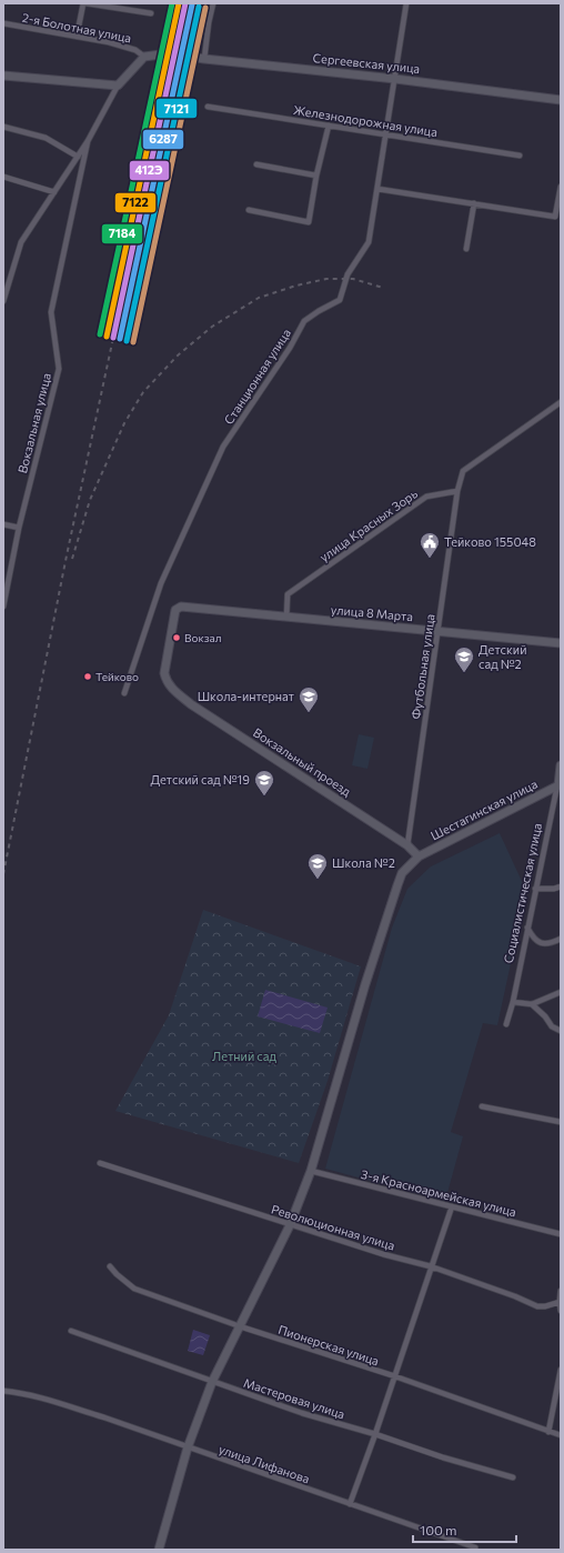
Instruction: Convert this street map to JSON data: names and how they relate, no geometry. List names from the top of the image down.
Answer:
{
  "streets": {
    "street": [
      "2-я Болотная улица",
      "Сергеевская улица",
      "Железнодорожная улица",
      "Станционная улица",
      "Вокзальная улица",
      "улица Красных Зорь",
      "улица 8 Марта",
      "Футбольная улица",
      "Вокзальный проезд",
      "Шестагинская улица",
      "Социалистическая улица",
      "3-я Красноармейская улица",
      "Революционная улица",
      "Пионерская улица",
      "Мастеровая улица",
      "улица Лифанова"
    ]
  },
  "crossings": [
    ["2-я Болотная улица", "Сергеевская улица"],
    ["Сергеевская улица", "Станционная улица"],
    ["Железнодорожная улица", "Станционная улица"],
    ["улица Красных Зорь", "улица 8 Марта"],
    ["улица Красных Зорь", "Футбольная улица"],
    ["улица 8 Марта", "Футбольная улица"],
    ["улица 8 Марта", "Вокзальный проезд"],
    ["Футбольная улица", "Вокзальный проезд"],
    ["Вокзальный проезд", "Шестагинская улица"],
    ["Шестагинская улица", "Социалистическая улица"],
    ["Шестагинская улица", "3-я Красноармейская улица"],
    ["Шестагинская улица", "Революционная улица"],
    ["Шестагинская улица", "Пионерская улица"],
    ["Шестагинская улица", "Мастеровая улица"],
    ["Шестагинская улица", "улица Лифанова"]
  ],
  "parks": ["Летний сад"],
  "places": {
    "public building": ["Тейково 155048"],
    "other": ["Вокзал", "Тейково"],
    "school or university": [
      "Детский сад №2",
      "Школа-интернат",
      "Детский сад №19",
      "Школа №2"
    ]
  },
  "lines": [
    "transit line 412Э",
    "transit line 7122",
    "transit line 7184",
    "transit line 6287",
    "transit line 7121"
  ],
  "scale_bar": "100 m"
}
